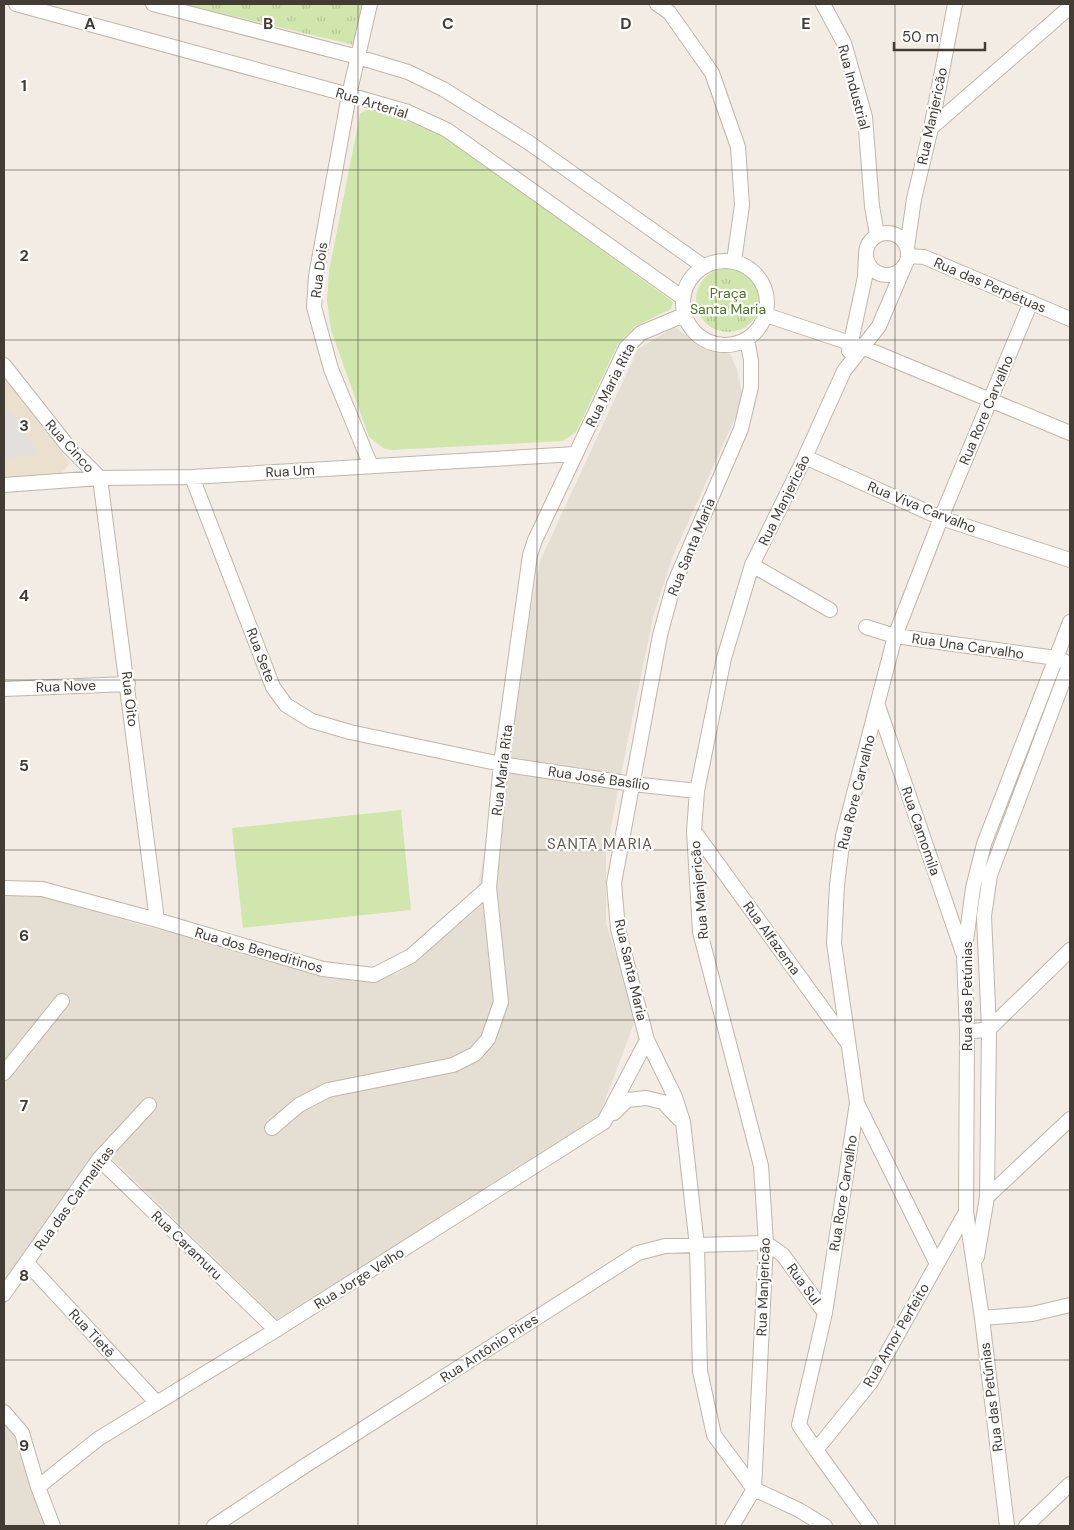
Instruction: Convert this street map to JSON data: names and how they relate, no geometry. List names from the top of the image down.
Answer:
{
  "streets": {
    "street": [
      "Rua Industrial",
      "Rua Arterial",
      "Rua Manjericão",
      "Rua Dois",
      "Rua das Perpétuas",
      "Rua Maria Rita",
      "Rua Rore Carvalho",
      "Rua Cinco",
      "Rua Um",
      "Rua Viva Carvalho",
      "Rua Santa Maria",
      "Rua Una Carvalho",
      "Rua Sete",
      "Rua Nove",
      "Rua Oito",
      "Rua José Basílio",
      "Rua Camomila",
      "Rua Alfazema",
      "Rua dos Beneditinos",
      "Rua das Petúnias",
      "Rua das Carmelitas",
      "Rua Caramuru",
      "Rua Jorge Velho",
      "Rua Sul",
      "Rua Tietê",
      "Rua Amor Perfeito",
      "Rua Antônio Pires"
    ]
  },
  "crossings": [
    ["Rua Industrial", "Rua das Perpétuas"],
    ["Rua Arterial", "Rua Dois"],
    ["Rua Arterial", "Rua Maria Rita"],
    ["Rua Arterial", "Rua Santa Maria"],
    ["Rua Manjericão", "Rua das Perpétuas"],
    ["Rua Manjericão", "Rua Viva Carvalho"],
    ["Rua Manjericão", "Rua Santa Maria"],
    ["Rua Manjericão", "Rua José Basílio"],
    ["Rua Manjericão", "Rua Alfazema"],
    ["Rua Manjericão", "Rua Sul"],
    ["Rua Manjericão", "Rua Antônio Pires"],
    ["Rua Dois", "Rua Um"],
    ["Rua das Perpétuas", "Rua Rore Carvalho"],
    ["Rua Maria Rita", "Rua Um"],
    ["Rua Maria Rita", "Rua Santa Maria"],
    ["Rua Maria Rita", "Rua Sete"],
    ["Rua Maria Rita", "Rua José Basílio"],
    ["Rua Maria Rita", "Rua dos Beneditinos"],
    ["Rua Rore Carvalho", "Rua Viva Carvalho"],
    ["Rua Rore Carvalho", "Rua Una Carvalho"],
    ["Rua Rore Carvalho", "Rua Camomila"],
    ["Rua Rore Carvalho", "Rua Alfazema"],
    ["Rua Rore Carvalho", "Rua Sul"],
    ["Rua Rore Carvalho", "Rua Amor Perfeito"],
    ["Rua Cinco", "Rua Um"],
    ["Rua Cinco", "Rua Oito"],
    ["Rua Um", "Rua Sete"],
    ["Rua Um", "Rua Oito"],
    ["Rua Santa Maria", "Rua José Basílio"],
    ["Rua Santa Maria", "Rua Jorge Velho"],
    ["Rua Santa Maria", "Rua Antônio Pires"],
    ["Rua Una Carvalho", "Rua das Petúnias"],
    ["Rua Sete", "Rua José Basílio"],
    ["Rua Nove", "Rua Oito"],
    ["Rua Oito", "Rua dos Beneditinos"],
    ["Rua Camomila", "Rua das Petúnias"],
    ["Rua das Petúnias", "Rua Amor Perfeito"],
    ["Rua das Carmelitas", "Rua Caramuru"],
    ["Rua das Carmelitas", "Rua Tietê"],
    ["Rua Caramuru", "Rua Jorge Velho"],
    ["Rua Jorge Velho", "Rua Tietê"],
    ["Rua Sul", "Rua Antônio Pires"]
  ],
  "districts": ["SANTA MARIA"],
  "parks": ["Praça Santa Maria"],
  "scale_bar": "50 m",
  "grid": {
    "columns": [
      "A",
      "B",
      "C",
      "D",
      "E"
    ],
    "rows": [
      "1",
      "2",
      "3",
      "4",
      "5",
      "6",
      "7",
      "8",
      "9"
    ]
  }
}
